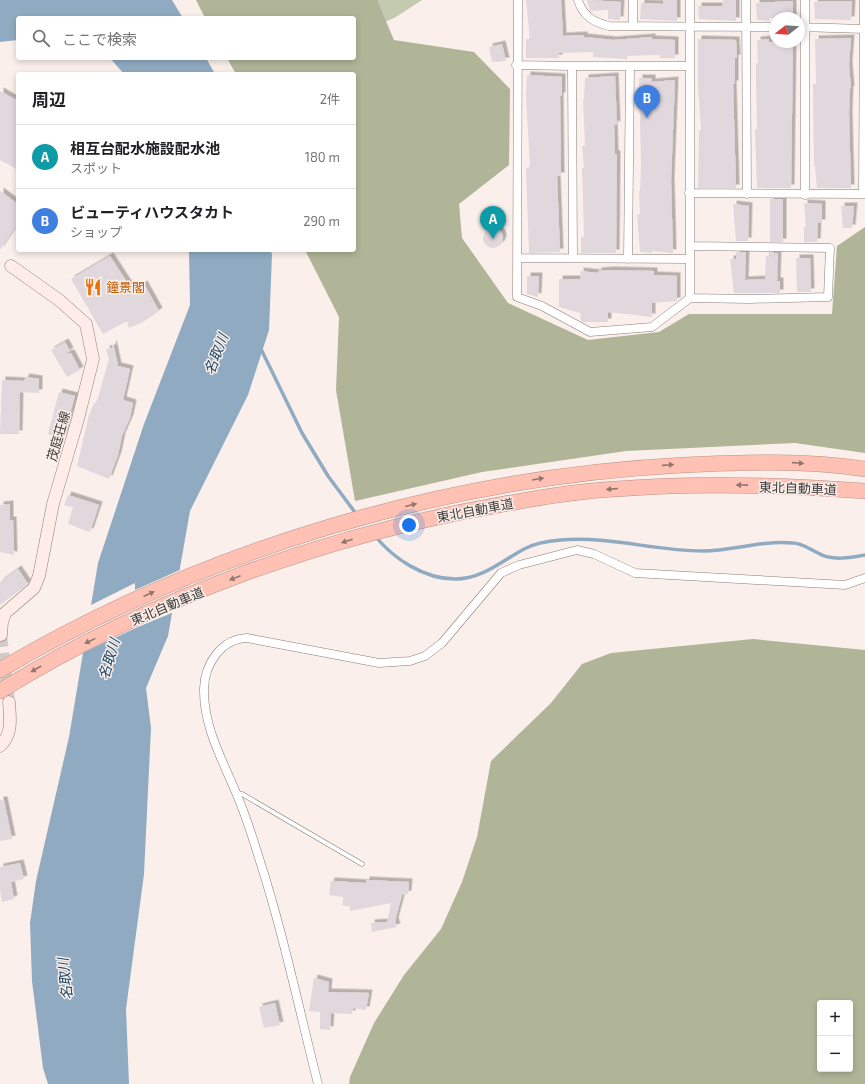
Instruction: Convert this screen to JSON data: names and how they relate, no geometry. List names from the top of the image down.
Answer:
{
  "streets": {
    "highway": ["東北自動車道"],
    "street": ["茂庭荘線"]
  },
  "water": ["名取川"],
  "places": {
    "restaurant": ["鐘景閣"]
  },
  "north": "left",
  "page": {
    "search": "ここで検索",
    "heading": ["周辺", "2件"],
    "pins": ["B", "A"],
    "list": [
      {
        "mark": "A",
        "name": "相互台配水施設配水池",
        "note": "スポット",
        "value": "180 m"
      },
      {
        "mark": "B",
        "name": "ビューティハウスタカト",
        "note": "ショップ",
        "value": "290 m"
      }
    ],
    "map_buttons": ["+", "−"]
  }
}
